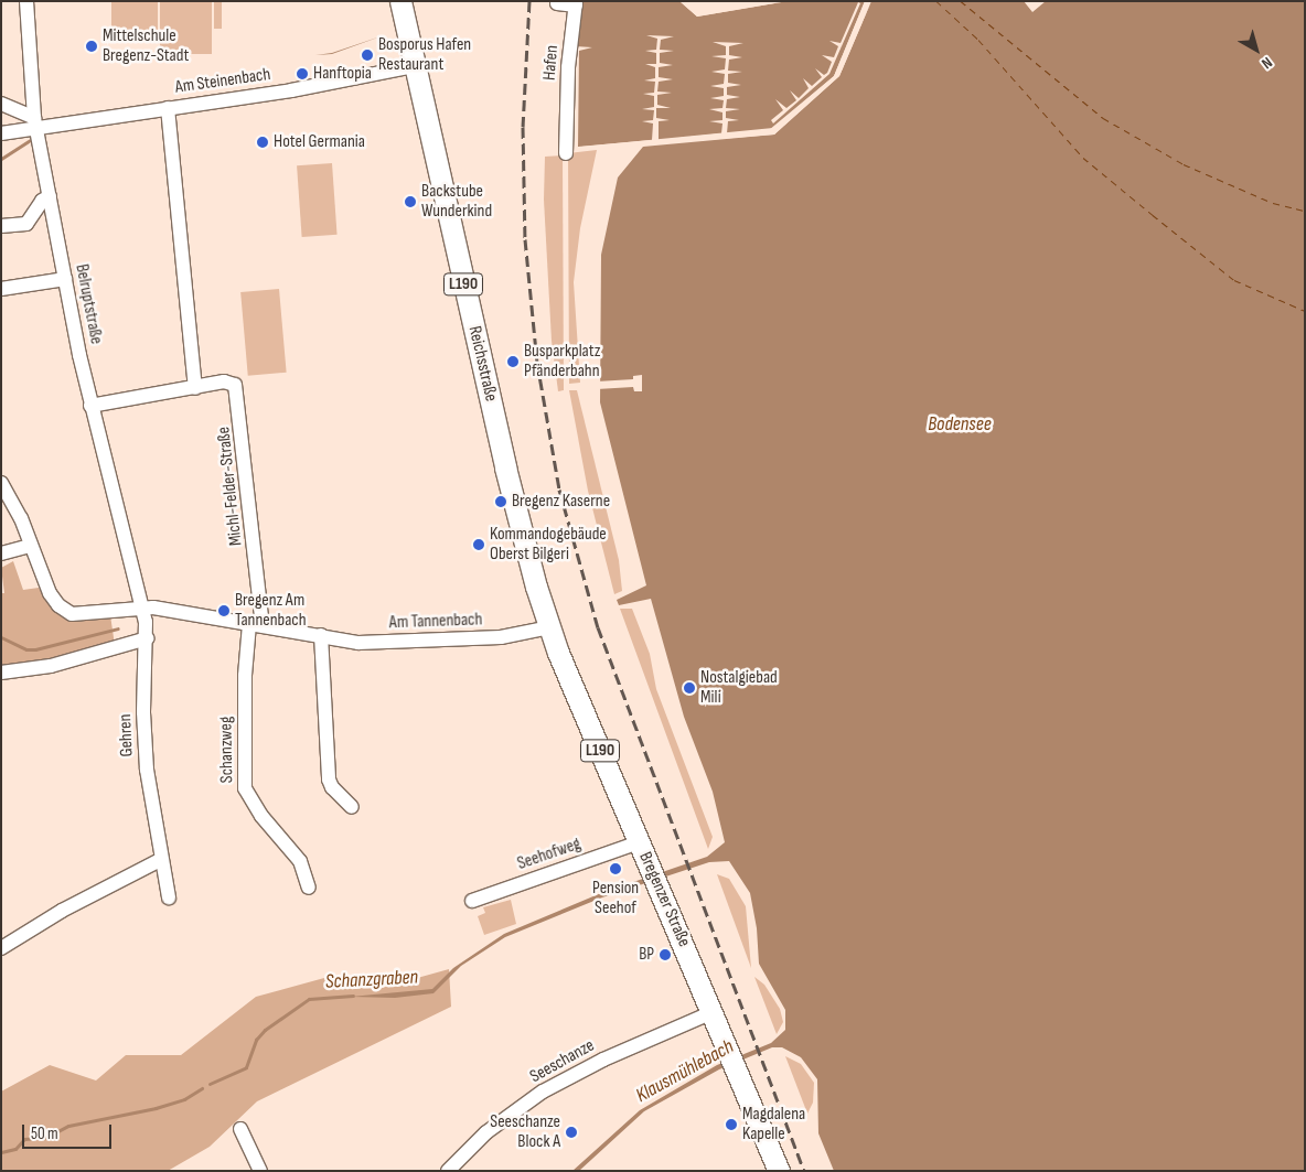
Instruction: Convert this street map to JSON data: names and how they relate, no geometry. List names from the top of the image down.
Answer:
{
  "streets": {
    "main road": ["L190", "Reichsstraße", "Bregenzer Straße"],
    "street": [
      "Hafen",
      "Am Steinenbach",
      "Belruptstraße",
      "Michl-Felder-Straße",
      "Am Tannenbach",
      "Gehren",
      "Schanzweg",
      "Seehofweg",
      "Seeschanze"
    ]
  },
  "crossings": [
    ["Am Steinenbach", "Belruptstraße"],
    ["Am Steinenbach", "Reichsstraße"],
    ["Belruptstraße", "Michl-Felder-Straße"],
    ["Belruptstraße", "Am Tannenbach"],
    ["Belruptstraße", "Gehren"],
    ["Reichsstraße", "Am Tannenbach"],
    ["Reichsstraße", "Bregenzer Straße"],
    ["Michl-Felder-Straße", "Am Tannenbach"],
    ["Michl-Felder-Straße", "Schanzweg"],
    ["Am Tannenbach", "Gehren"],
    ["Am Tannenbach", "Schanzweg"],
    ["Am Tannenbach", "Bregenzer Straße"],
    ["Seehofweg", "Bregenzer Straße"],
    ["Bregenzer Straße", "Seeschanze"]
  ],
  "water": ["Bodensee", "Schanzgraben", "Klausmühlebach"],
  "places": [
    "Mittelschule Bregenz-Stadt",
    "Bosporus Hafen Restaurant",
    "Hanftopia",
    "Hotel Germania",
    "Backstube Wunderkind",
    "Busparkplatz Pfänderbahn",
    "Bregenz Kaserne",
    "Kommandogebäude Oberst Bilgeri",
    "Bregenz Am Tannenbach",
    "Nostalgiebad Mili",
    "Pension Seehof",
    "BP",
    "Magdalena Kapelle",
    "Seeschanze Block A"
  ],
  "scale_bar": "50 m",
  "north": "bottom right"
}
